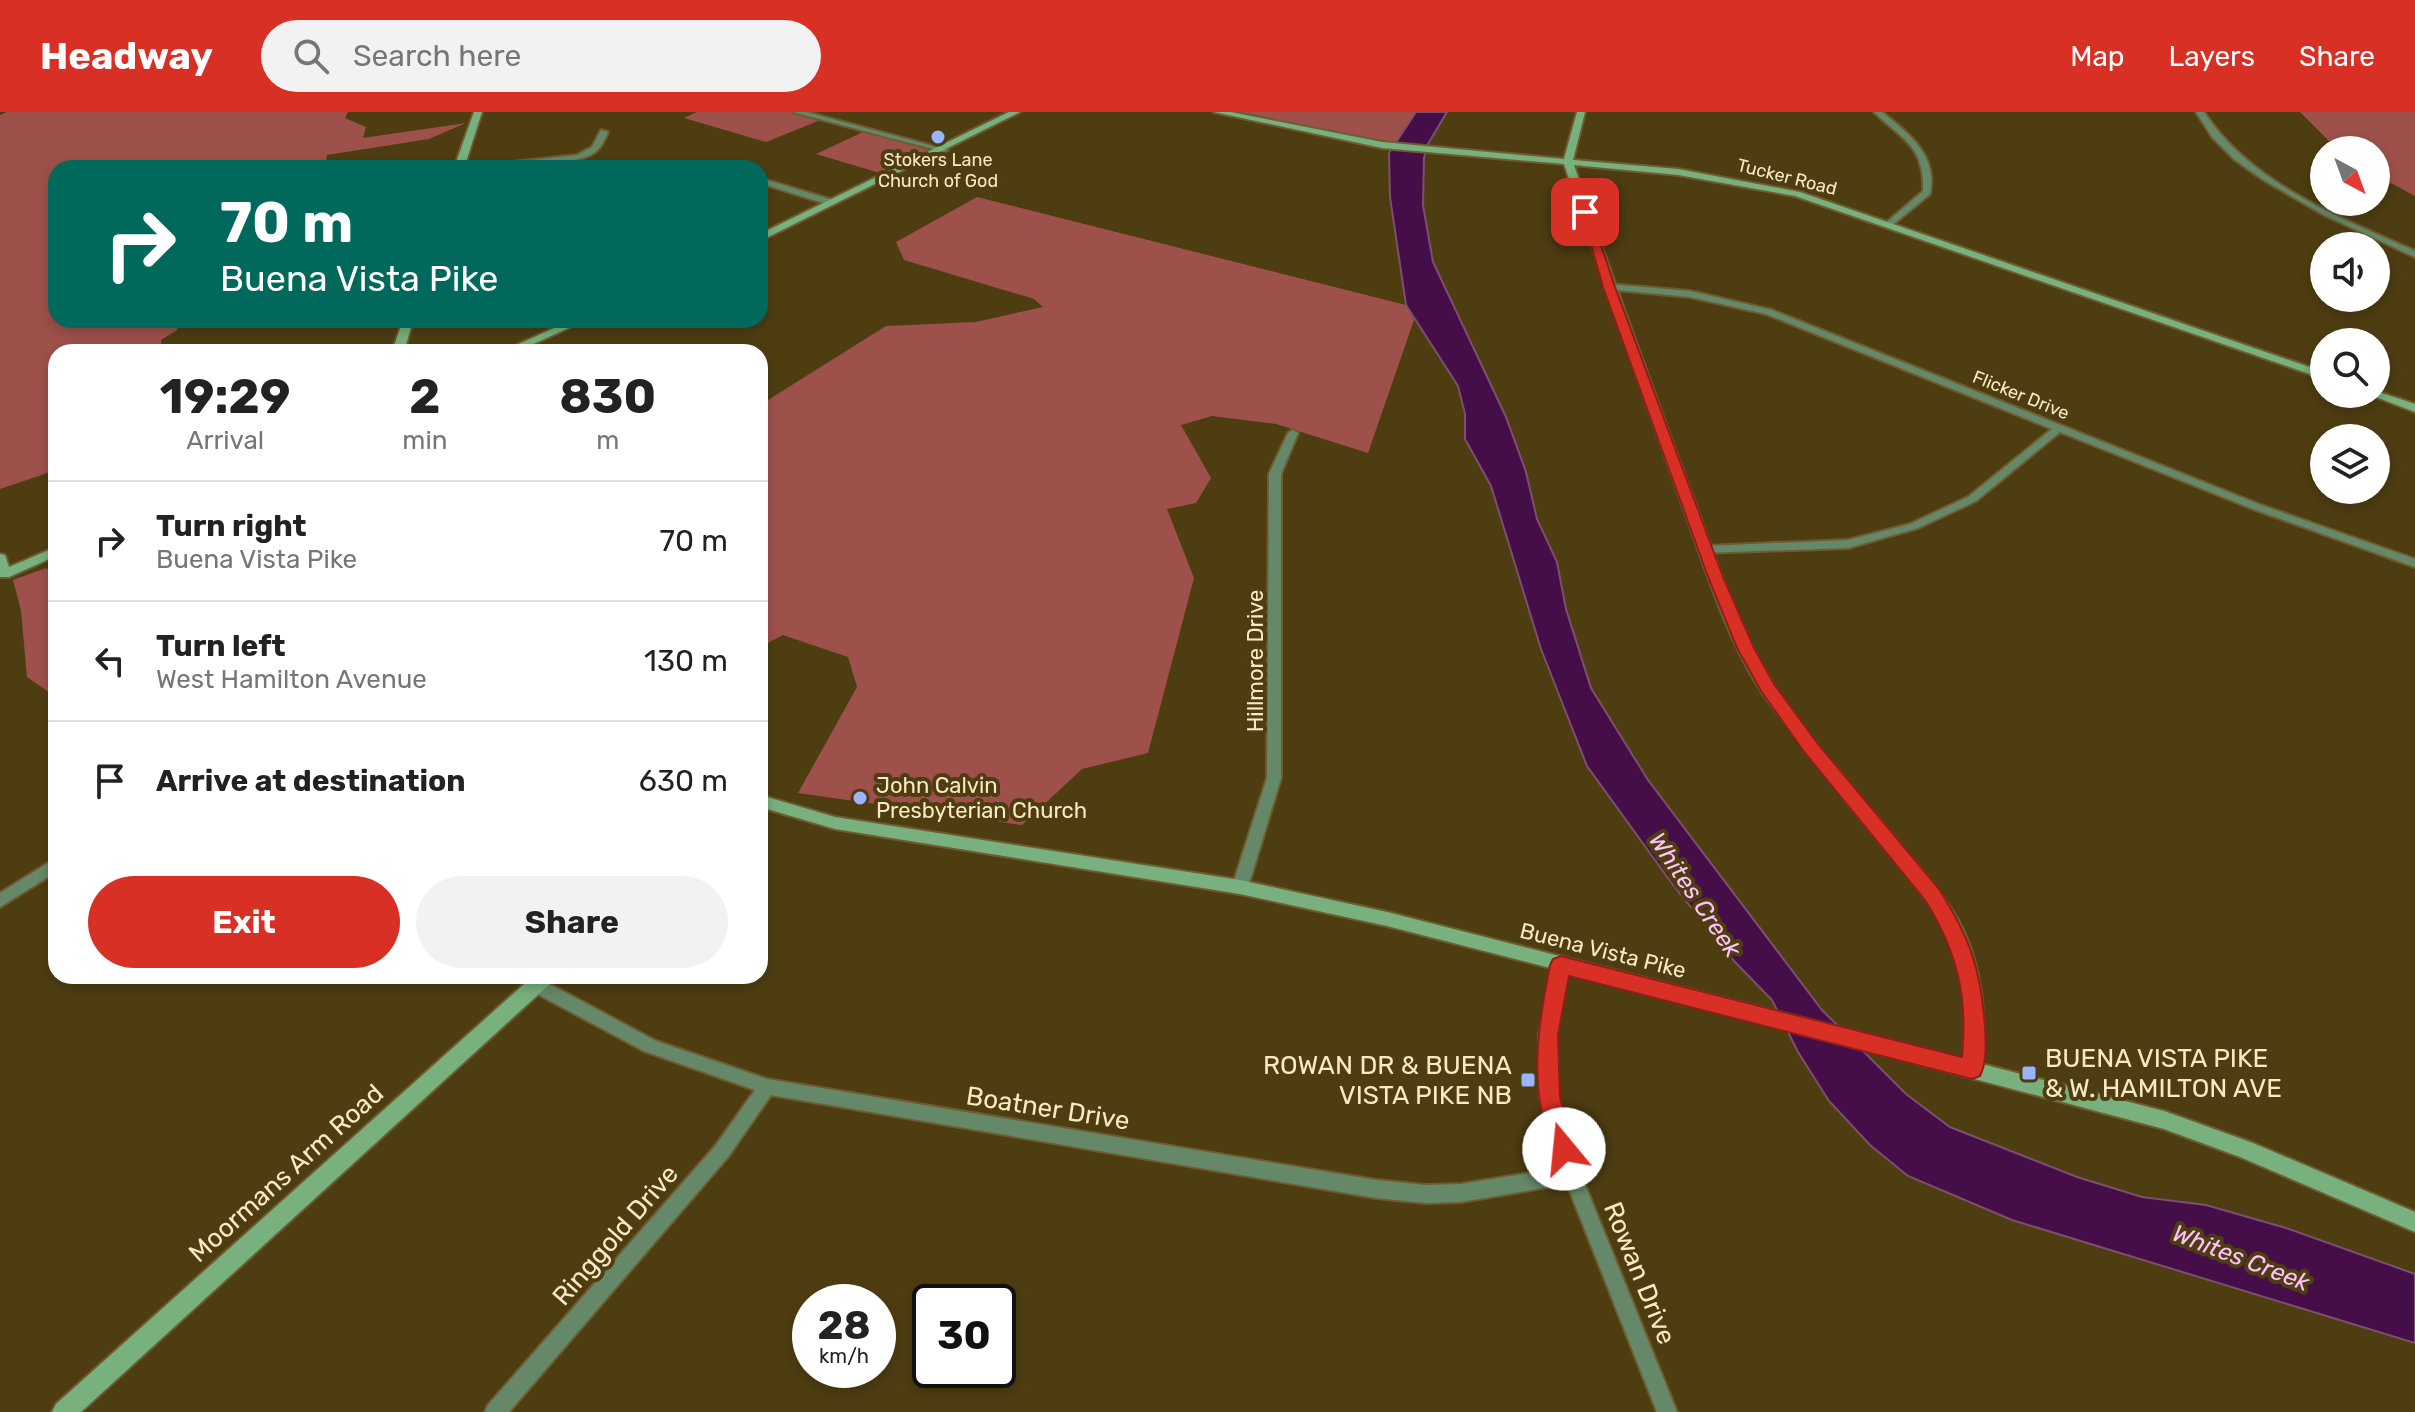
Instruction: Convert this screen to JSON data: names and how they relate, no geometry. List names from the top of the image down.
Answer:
{
  "streets": {
    "street": [
      "Tucker Road",
      "Flicker Drive",
      "Hillmore Drive",
      "Buena Vista Pike",
      "Boatner Drive",
      "Moormans Arm Road",
      "Ringgold Drive",
      "Rowan Drive"
    ]
  },
  "crossings": [
    ["Hillmore Drive", "Buena Vista Pike"],
    ["Buena Vista Pike", "Rowan Drive"],
    ["Boatner Drive", "Ringgold Drive"],
    ["Boatner Drive", "Rowan Drive"]
  ],
  "water": ["Whites Creek"],
  "places": {
    "other": ["Stokers Lane Church of God", "John Calvin Presbyterian Church"],
    "transit": ["BUENA VISTA PIKE & W. HAMILTON AVE", "ROWAN DR & BUENA VISTA PIKE NB"]
  },
  "north": "bottom right",
  "page": {
    "header": "Headway",
    "search": "Search here",
    "nav": ["Map", "Layers", "Share"],
    "turn": ["70 m", "Buena Vista Pike"],
    "eta": [
      "19:29",
      "Arrival",
      "2",
      "min",
      "830",
      "m"
    ],
    "list": [
      {
        "name": "Turn right",
        "note": "Buena Vista Pike",
        "value": "70 m"
      },
      {
        "name": "Turn left",
        "note": "West Hamilton Avenue",
        "value": "130 m"
      },
      {
        "name": "Arrive at destination",
        "value": "630 m"
      }
    ],
    "buttons": ["Exit", "Share"],
    "speed": "28 km/h",
    "limit": "30"
  }
}
